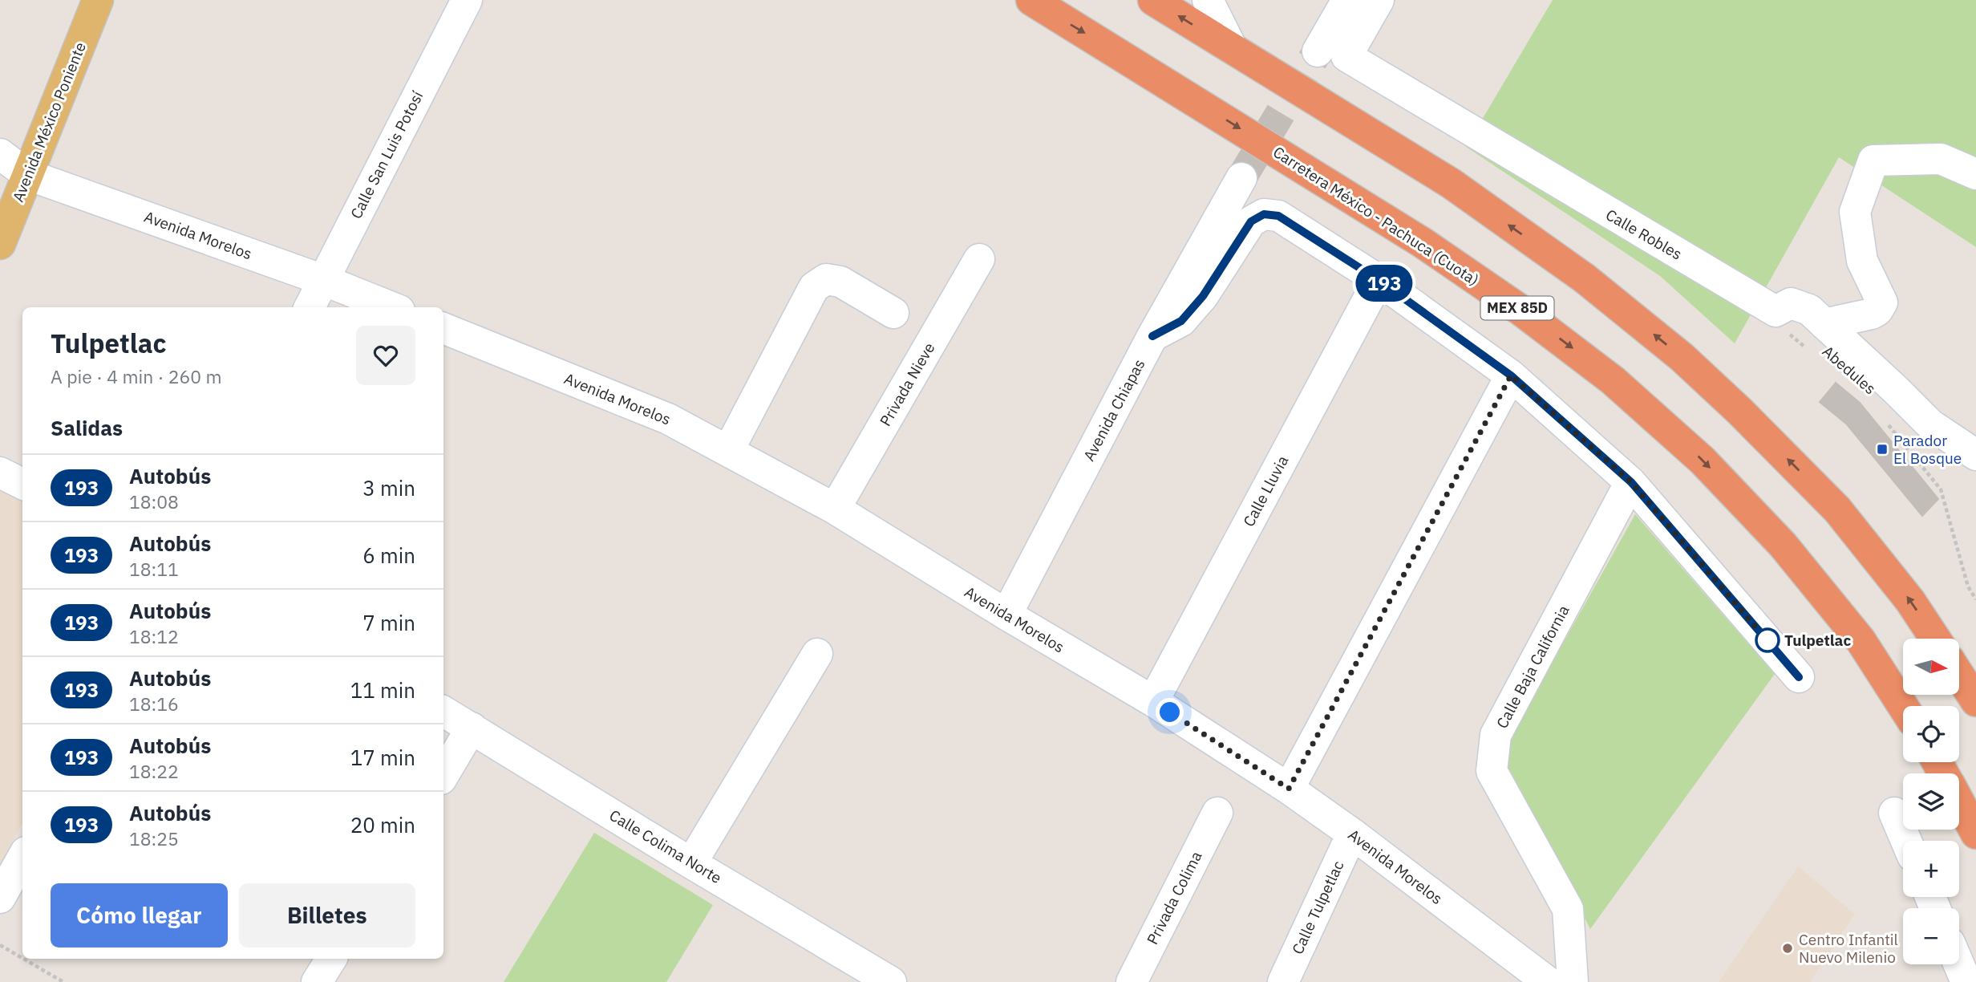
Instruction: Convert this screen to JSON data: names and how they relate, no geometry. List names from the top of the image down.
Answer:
{
  "streets": {
    "highway": ["Carretera México - Pachuca (Cuota)", "MEX 85D"],
    "main road": ["Avenida México Poniente"],
    "street": [
      "Calle San Luis Potosí",
      "Calle Robles",
      "Avenida Morelos",
      "Privada Nieve",
      "Avenida Chiapas",
      "Calle Lluvia",
      "Calle Baja California",
      "Calle Colima Norte",
      "Privada Colima",
      "Calle Tulpetlac"
    ],
    "path": ["Abedules"]
  },
  "crossings": [
    ["Avenida México Poniente", "Avenida Morelos"],
    ["Calle San Luis Potosí", "Avenida Morelos"],
    ["Calle Robles", "Abedules"],
    ["Avenida Morelos", "Privada Nieve"],
    ["Avenida Morelos", "Avenida Chiapas"],
    ["Avenida Morelos", "Calle Lluvia"],
    ["Avenida Morelos", "Calle Tulpetlac"]
  ],
  "places": {
    "transit": ["Parador El Bosque"],
    "other": ["Tulpetlac", "Centro Infantil Nuevo Milenio"]
  },
  "lines": ["bus line 193"],
  "north": "right",
  "page": {
    "on_map": "193",
    "heading": [
      ["Tulpetlac", "A pie · 4 min · 260 m"],
      "Salidas"
    ],
    "list": [
      {
        "mark": "193",
        "name": "Autobús",
        "note": "18:08",
        "value": "3 min"
      },
      {
        "mark": "193",
        "name": "Autobús",
        "note": "18:11",
        "value": "6 min"
      },
      {
        "mark": "193",
        "name": "Autobús",
        "note": "18:12",
        "value": "7 min"
      },
      {
        "mark": "193",
        "name": "Autobús",
        "note": "18:16",
        "value": "11 min"
      },
      {
        "mark": "193",
        "name": "Autobús",
        "note": "18:22",
        "value": "17 min"
      },
      {
        "mark": "193",
        "name": "Autobús",
        "note": "18:25",
        "value": "20 min"
      }
    ],
    "map_buttons": ["+", "−"],
    "buttons": ["Cómo llegar", "Billetes"]
  }
}
